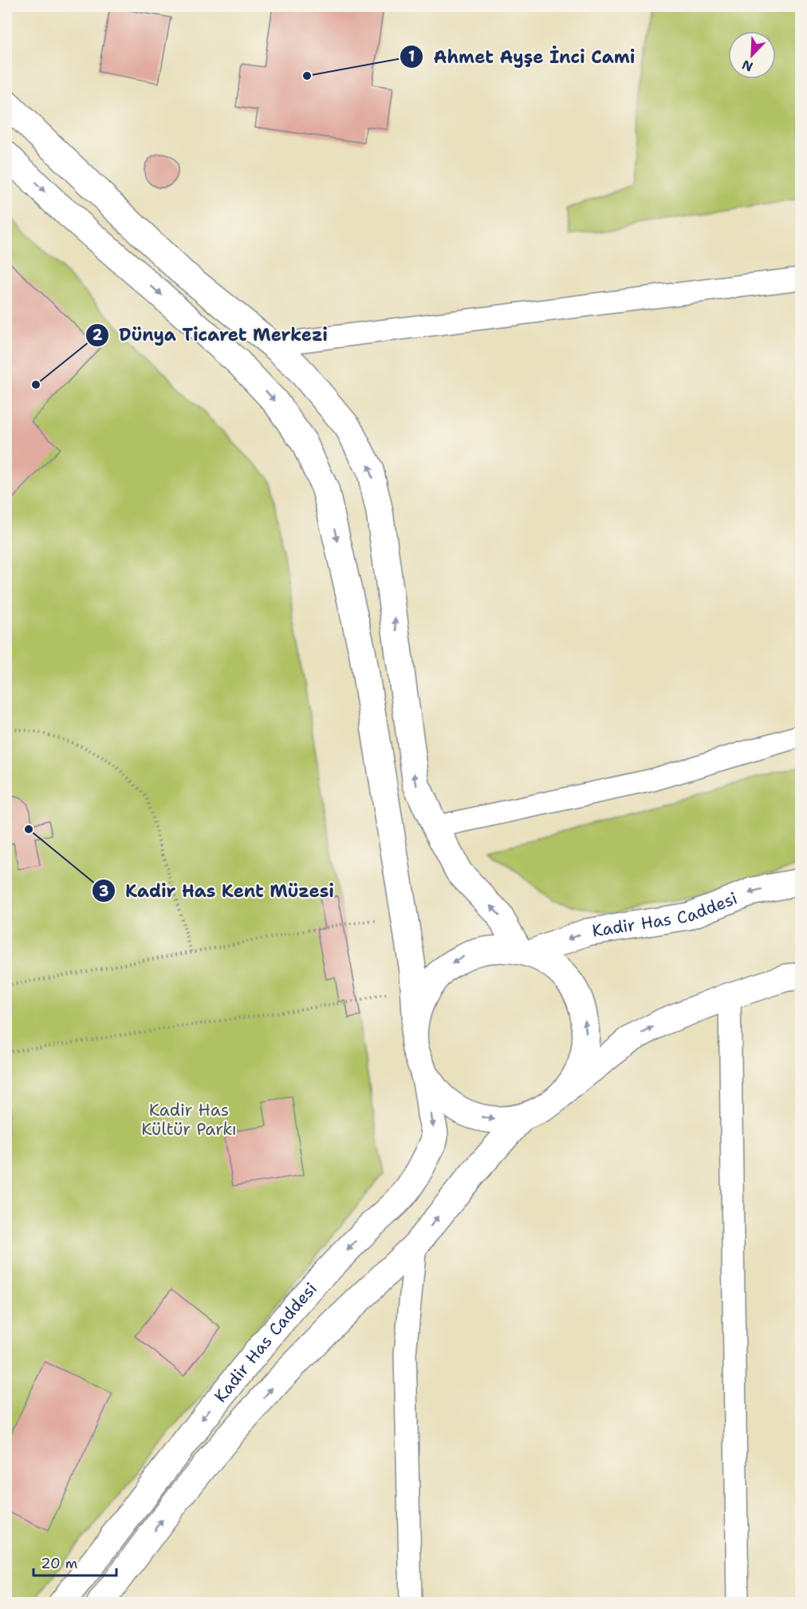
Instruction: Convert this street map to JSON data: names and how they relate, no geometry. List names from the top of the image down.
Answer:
{
  "streets": {
    "street": ["Kadir Has Caddesi"]
  },
  "parks": ["Kadir Has Kültür Parkı"],
  "places": ["Ahmet Ayşe İnci Cami", "Dünya Ticaret Merkezi", "Kadir Has Kent Müzesi"],
  "scale_bar": "20 m",
  "north": "bottom left"
}
